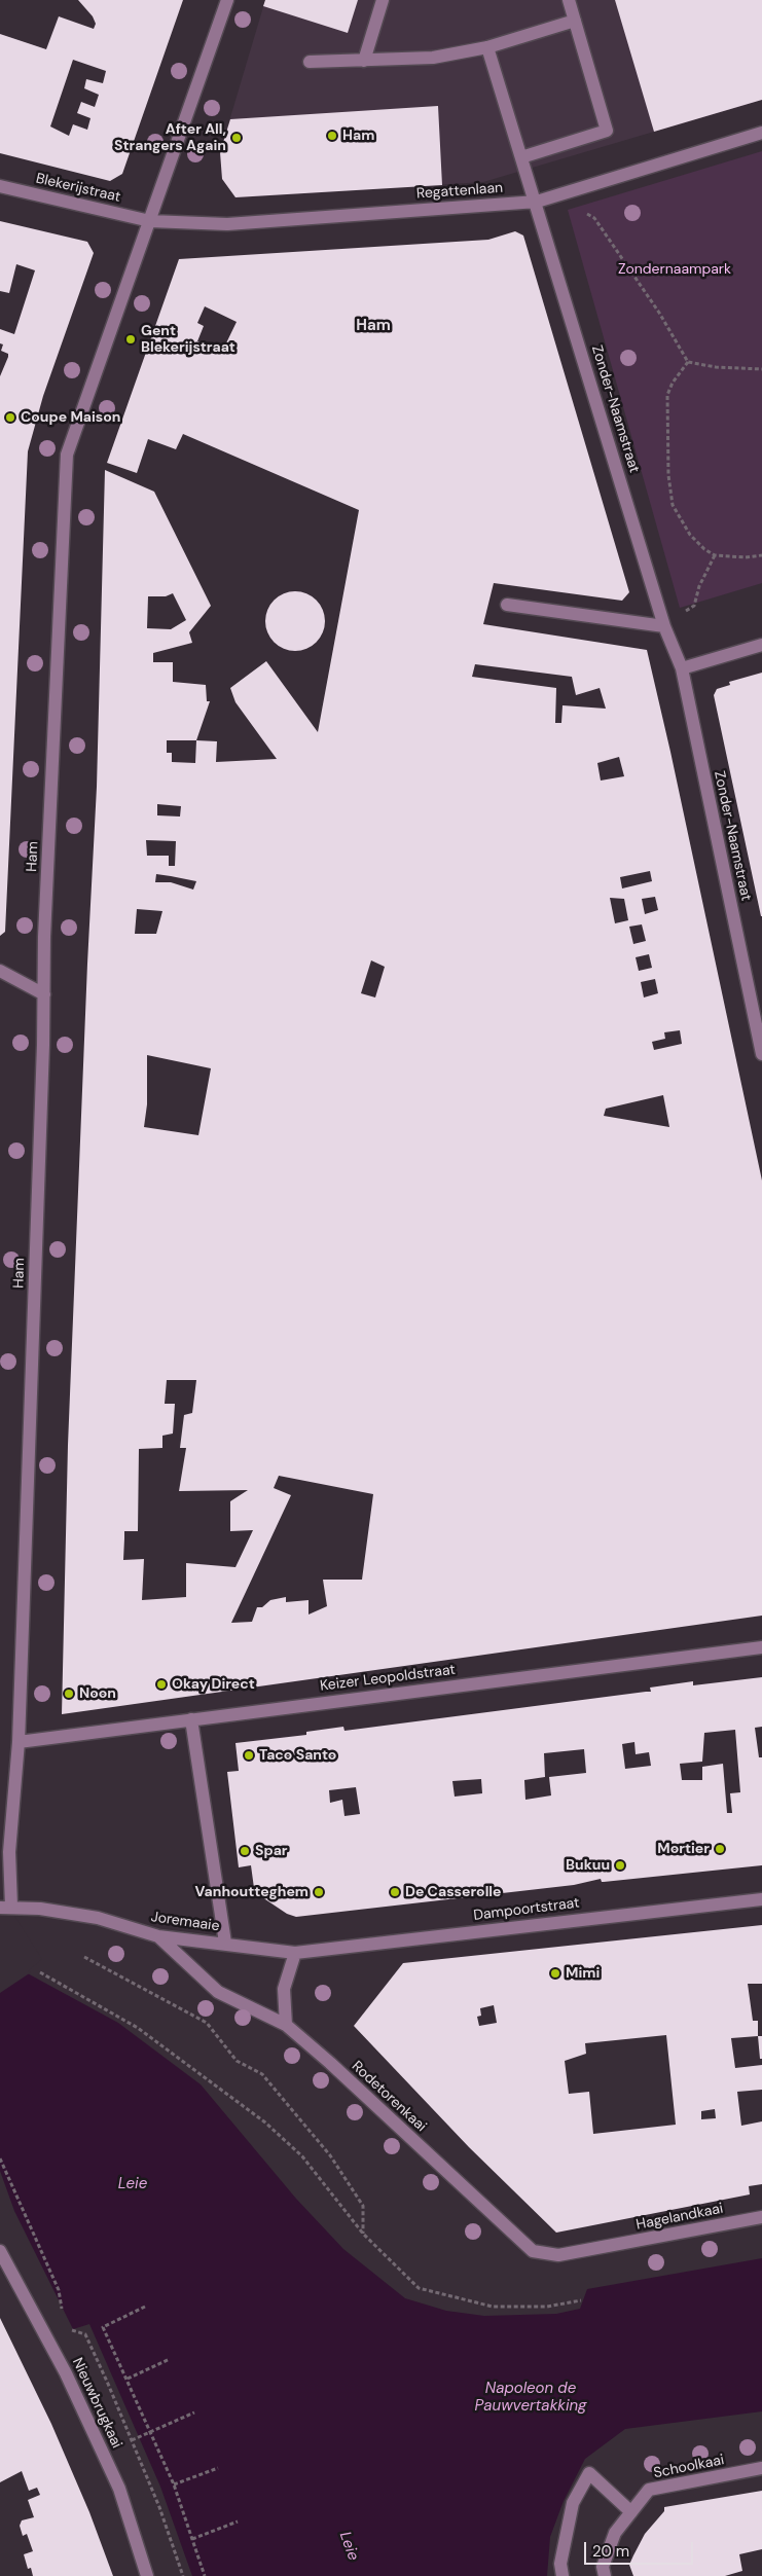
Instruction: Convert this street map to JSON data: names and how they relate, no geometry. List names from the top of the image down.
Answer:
{
  "streets": {
    "street": [
      "Blekerijstraat",
      "Regattenlaan",
      "Zonder-Naamstraat",
      "Ham",
      "Keizer Leopoldstraat",
      "Dampoortstraat",
      "Joremaaie",
      "Rodetorenkaai",
      "Hagelandkaai",
      "Nieuwbrugkaai",
      "Schoolkaai"
    ]
  },
  "crossings": [
    ["Blekerijstraat", "Regattenlaan"],
    ["Blekerijstraat", "Ham"],
    ["Regattenlaan", "Zonder-Naamstraat"],
    ["Regattenlaan", "Ham"],
    ["Ham", "Keizer Leopoldstraat"],
    ["Ham", "Joremaaie"],
    ["Keizer Leopoldstraat", "Joremaaie"],
    ["Dampoortstraat", "Joremaaie"],
    ["Joremaaie", "Rodetorenkaai"],
    ["Rodetorenkaai", "Hagelandkaai"]
  ],
  "districts": ["Ham"],
  "water": ["Leie", "Napoleon de Pauwvertakking"],
  "parks": ["Zondernaampark"],
  "places": [
    "Ham",
    "After All, Strangers Again",
    "Gent Blekerijstraat",
    "Coupe Maison",
    "Okay Direct",
    "Noon",
    "Taco Santo",
    "Mortier",
    "Spar",
    "Bukuu",
    "Vanhoutteghem",
    "De Casserolle",
    "Mimi"
  ],
  "scale_bar": "20 m"
}
